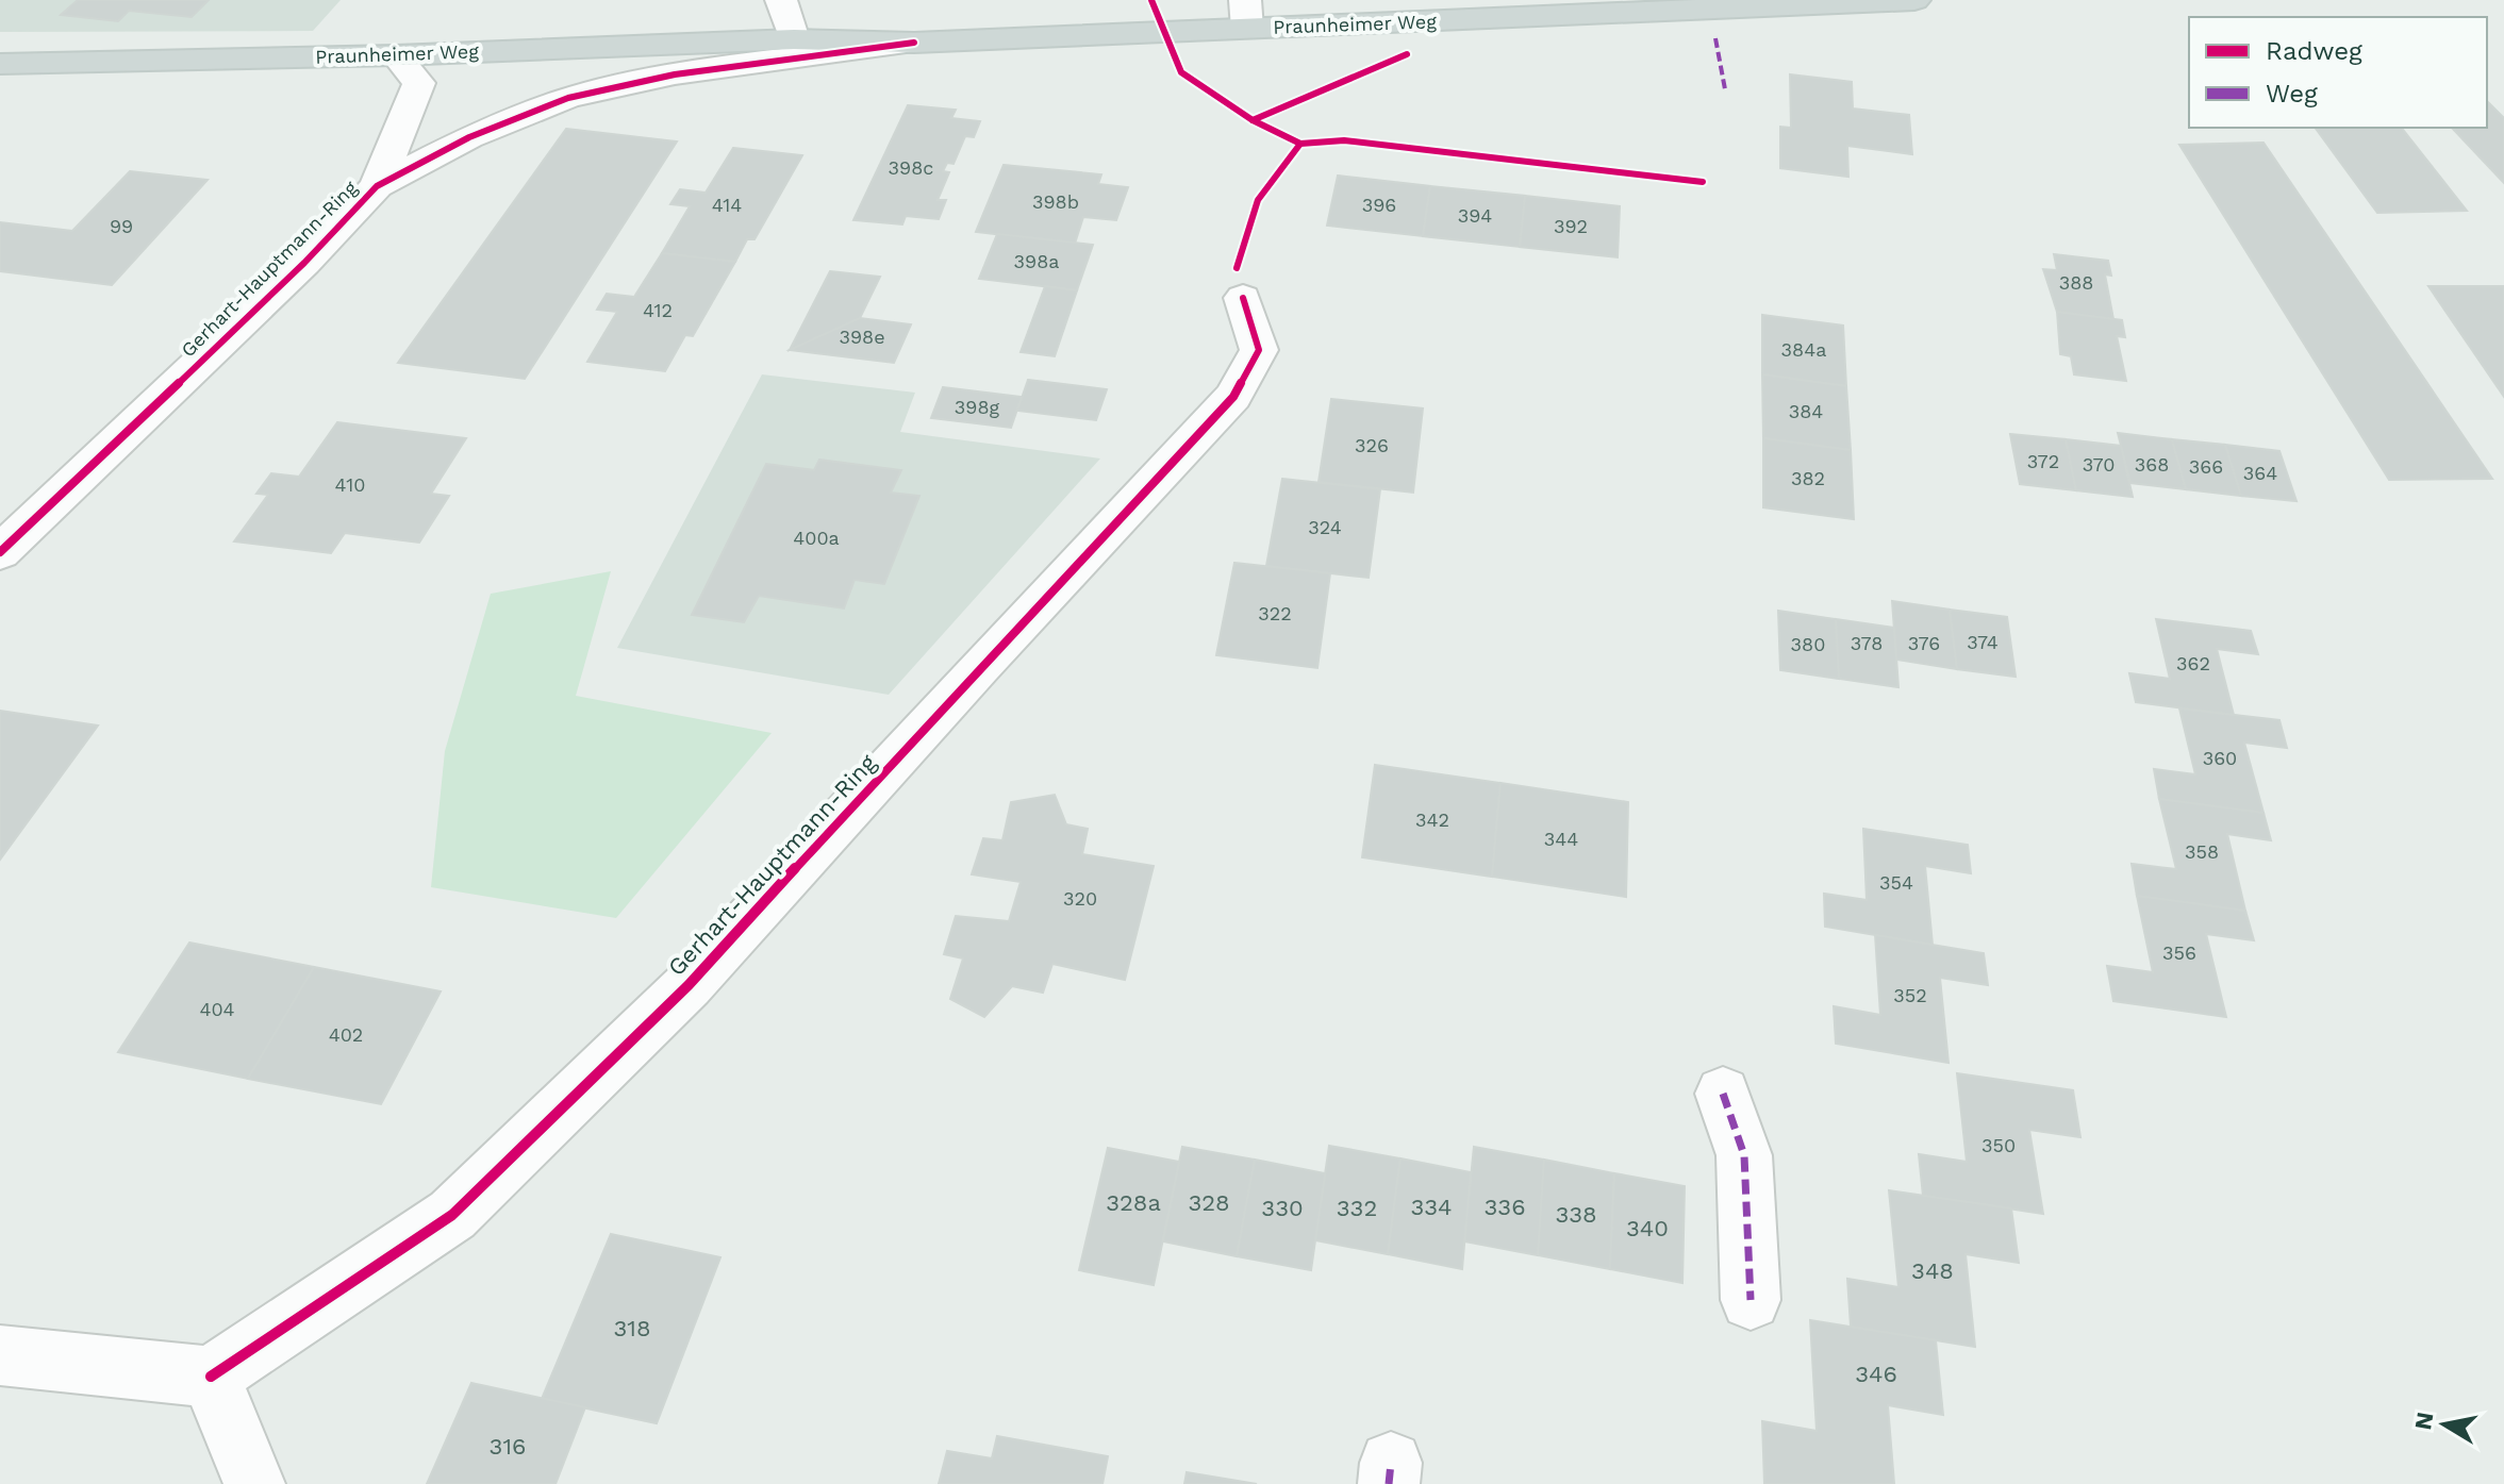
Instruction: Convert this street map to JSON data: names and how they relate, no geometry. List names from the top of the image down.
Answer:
{
  "streets": {
    "main road": ["Praunheimer Weg"],
    "street": ["Gerhart-Hauptmann-Ring"]
  },
  "crossings": [
    ["Praunheimer Weg", "Gerhart-Hauptmann-Ring"]
  ],
  "house_numbers": [
    "398c",
    "398b",
    "414",
    "396",
    "394",
    "99",
    "392",
    "398a",
    "388",
    "412",
    "398e",
    "384a",
    "398g",
    "384",
    "326",
    "372",
    "370",
    "368",
    "366",
    "364",
    "382",
    "410",
    "324",
    "400a",
    "322",
    "374",
    "378",
    "376",
    "380",
    "362",
    "360",
    "342",
    "344",
    "358",
    "354",
    "320",
    "356",
    "352",
    "404",
    "402",
    "350",
    "328a",
    "328",
    "334",
    "336",
    "330",
    "332",
    "338",
    "340",
    "348",
    "318",
    "346",
    "316"
  ],
  "legend": ["Radweg", "Weg"],
  "north": "left"
}
